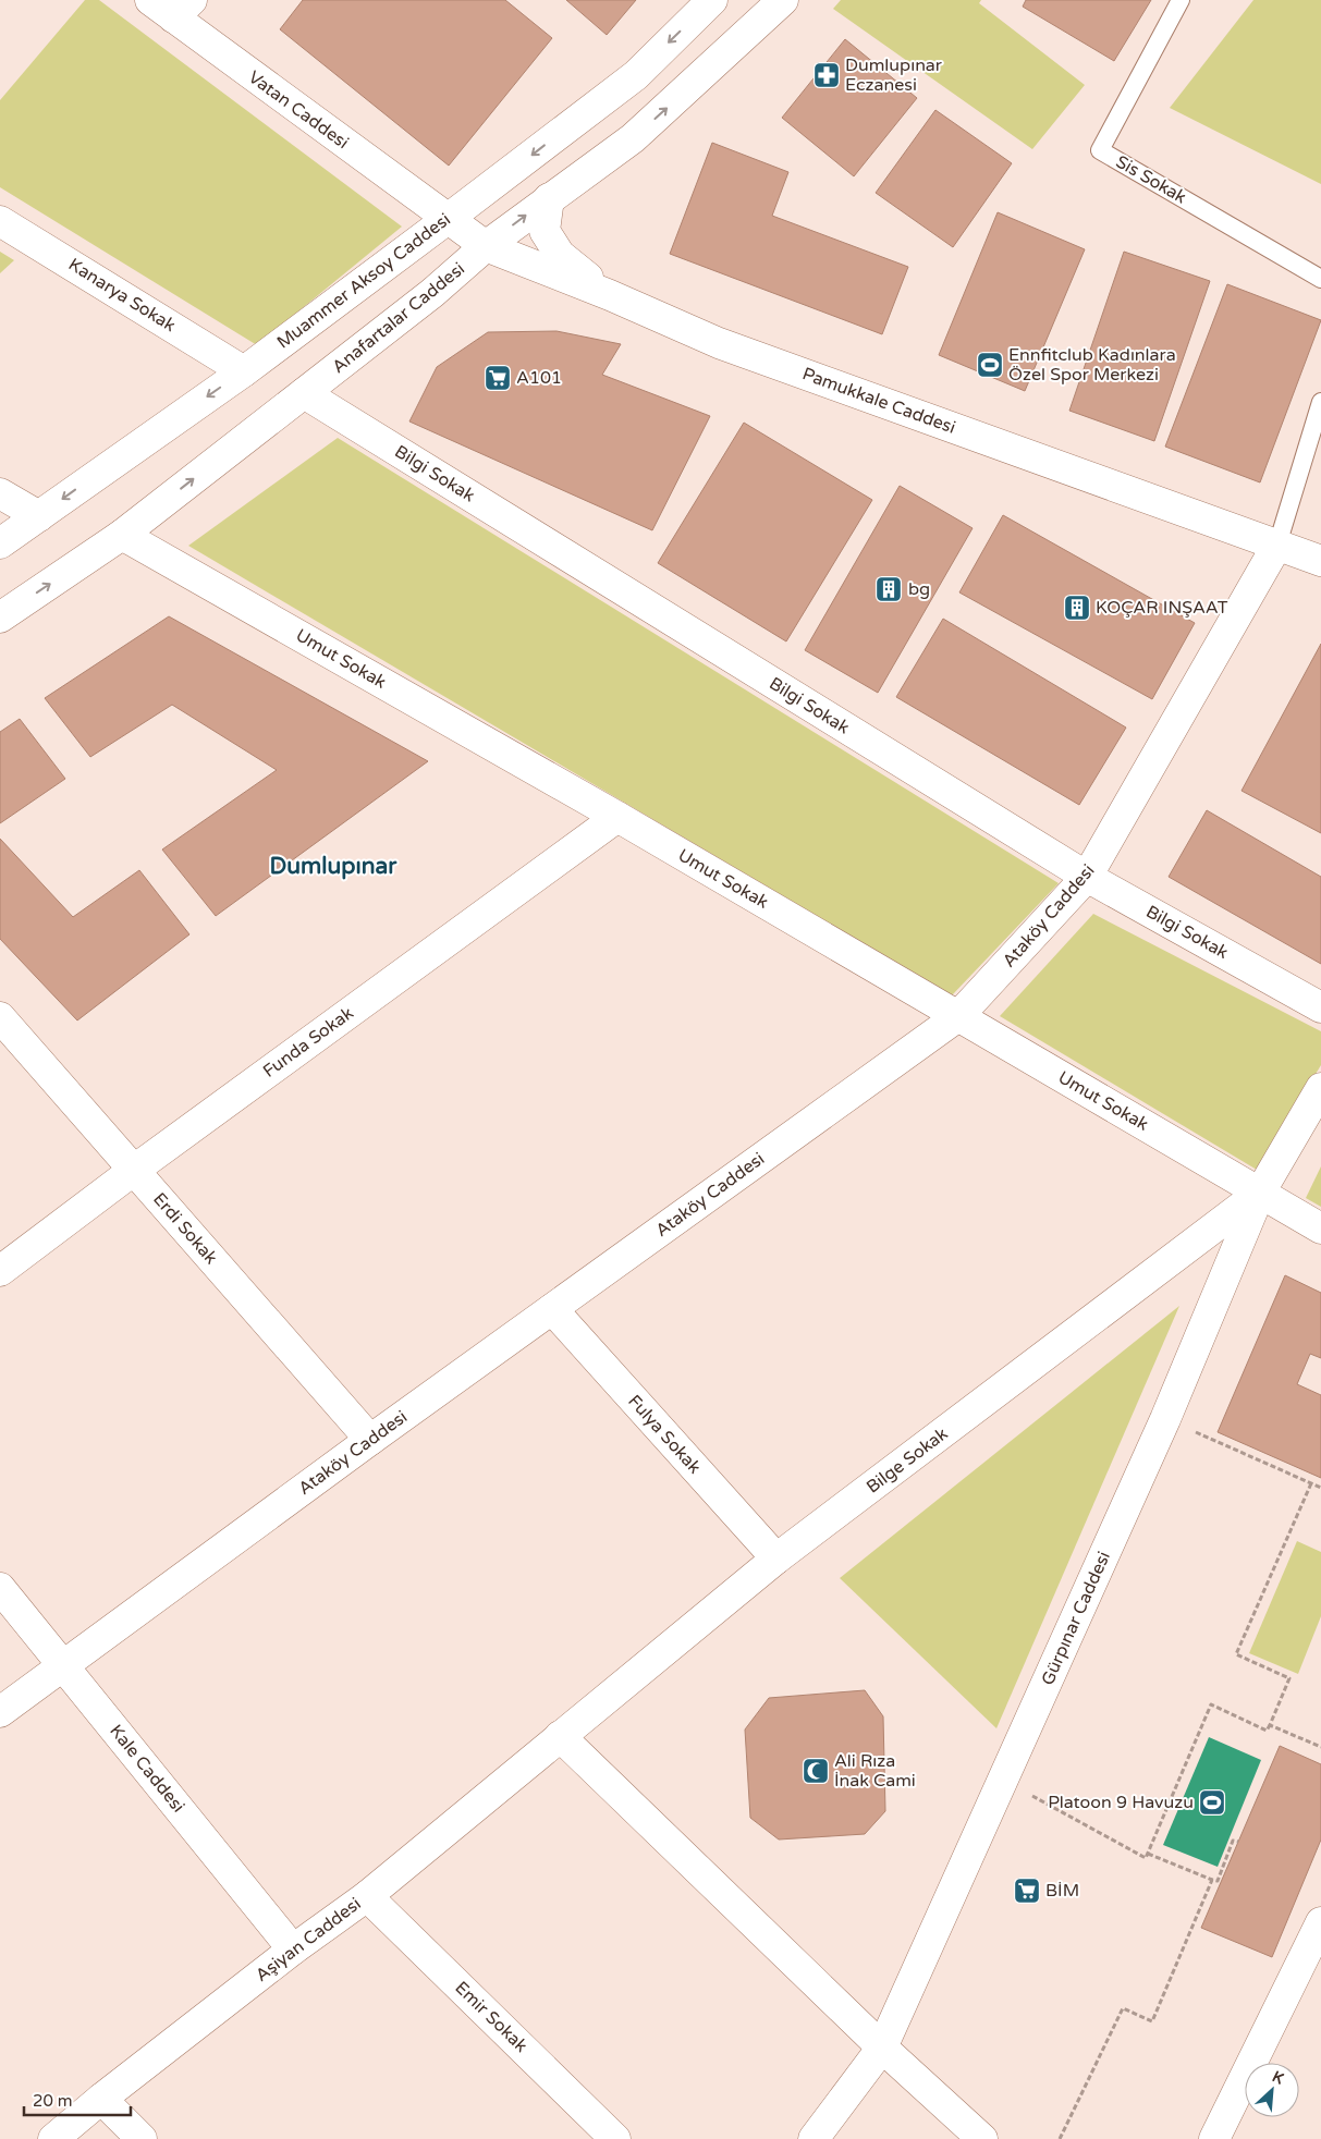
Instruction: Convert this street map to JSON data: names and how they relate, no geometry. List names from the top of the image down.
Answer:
{
  "streets": {
    "street": [
      "Vatan Caddesi",
      "Muammer Aksoy Caddesi",
      "Kanarya Sokak",
      "Anafartalar Caddesi",
      "Pamukkale Caddesi",
      "Bilgi Sokak",
      "Umut Sokak",
      "Ataköy Caddesi",
      "Funda Sokak",
      "Erdi Sokak",
      "Fulya Sokak",
      "Bilge Sokak",
      "Gürpınar Caddesi",
      "Kale Caddesi",
      "Aşiyan Caddesi",
      "Emir Sokak"
    ],
    "lane": ["Sis Sokak"]
  },
  "crossings": [
    ["Vatan Caddesi", "Muammer Aksoy Caddesi"],
    ["Vatan Caddesi", "Pamukkale Caddesi"],
    ["Muammer Aksoy Caddesi", "Kanarya Sokak"],
    ["Muammer Aksoy Caddesi", "Pamukkale Caddesi"],
    ["Anafartalar Caddesi", "Pamukkale Caddesi"],
    ["Anafartalar Caddesi", "Bilgi Sokak"],
    ["Anafartalar Caddesi", "Umut Sokak"],
    ["Pamukkale Caddesi", "Ataköy Caddesi"],
    ["Bilgi Sokak", "Ataköy Caddesi"],
    ["Umut Sokak", "Ataköy Caddesi"],
    ["Umut Sokak", "Funda Sokak"],
    ["Umut Sokak", "Bilge Sokak"],
    ["Umut Sokak", "Gürpınar Caddesi"],
    ["Ataköy Caddesi", "Erdi Sokak"],
    ["Ataköy Caddesi", "Fulya Sokak"],
    ["Ataköy Caddesi", "Kale Caddesi"],
    ["Funda Sokak", "Erdi Sokak"],
    ["Fulya Sokak", "Bilge Sokak"],
    ["Bilge Sokak", "Gürpınar Caddesi"],
    ["Bilge Sokak", "Aşiyan Caddesi"],
    ["Kale Caddesi", "Aşiyan Caddesi"],
    ["Aşiyan Caddesi", "Emir Sokak"]
  ],
  "one_way": ["Muammer Aksoy Caddesi", "Anafartalar Caddesi"],
  "districts": ["Dumlupınar"],
  "places": {
    "pharmacy": ["Dumlupınar Eczanesi"],
    "sports": ["Ennfitclub Kadınlara Özel Spor Merkezi", "Platoon 9 Havuzu"],
    "supermarket": ["A101", "BİM"],
    "building": ["bg", "KOÇAR INŞAAT"],
    "mosque": ["Ali Rıza İnak Cami"]
  },
  "scale_bar": "20 m",
  "north": "top right"
}
